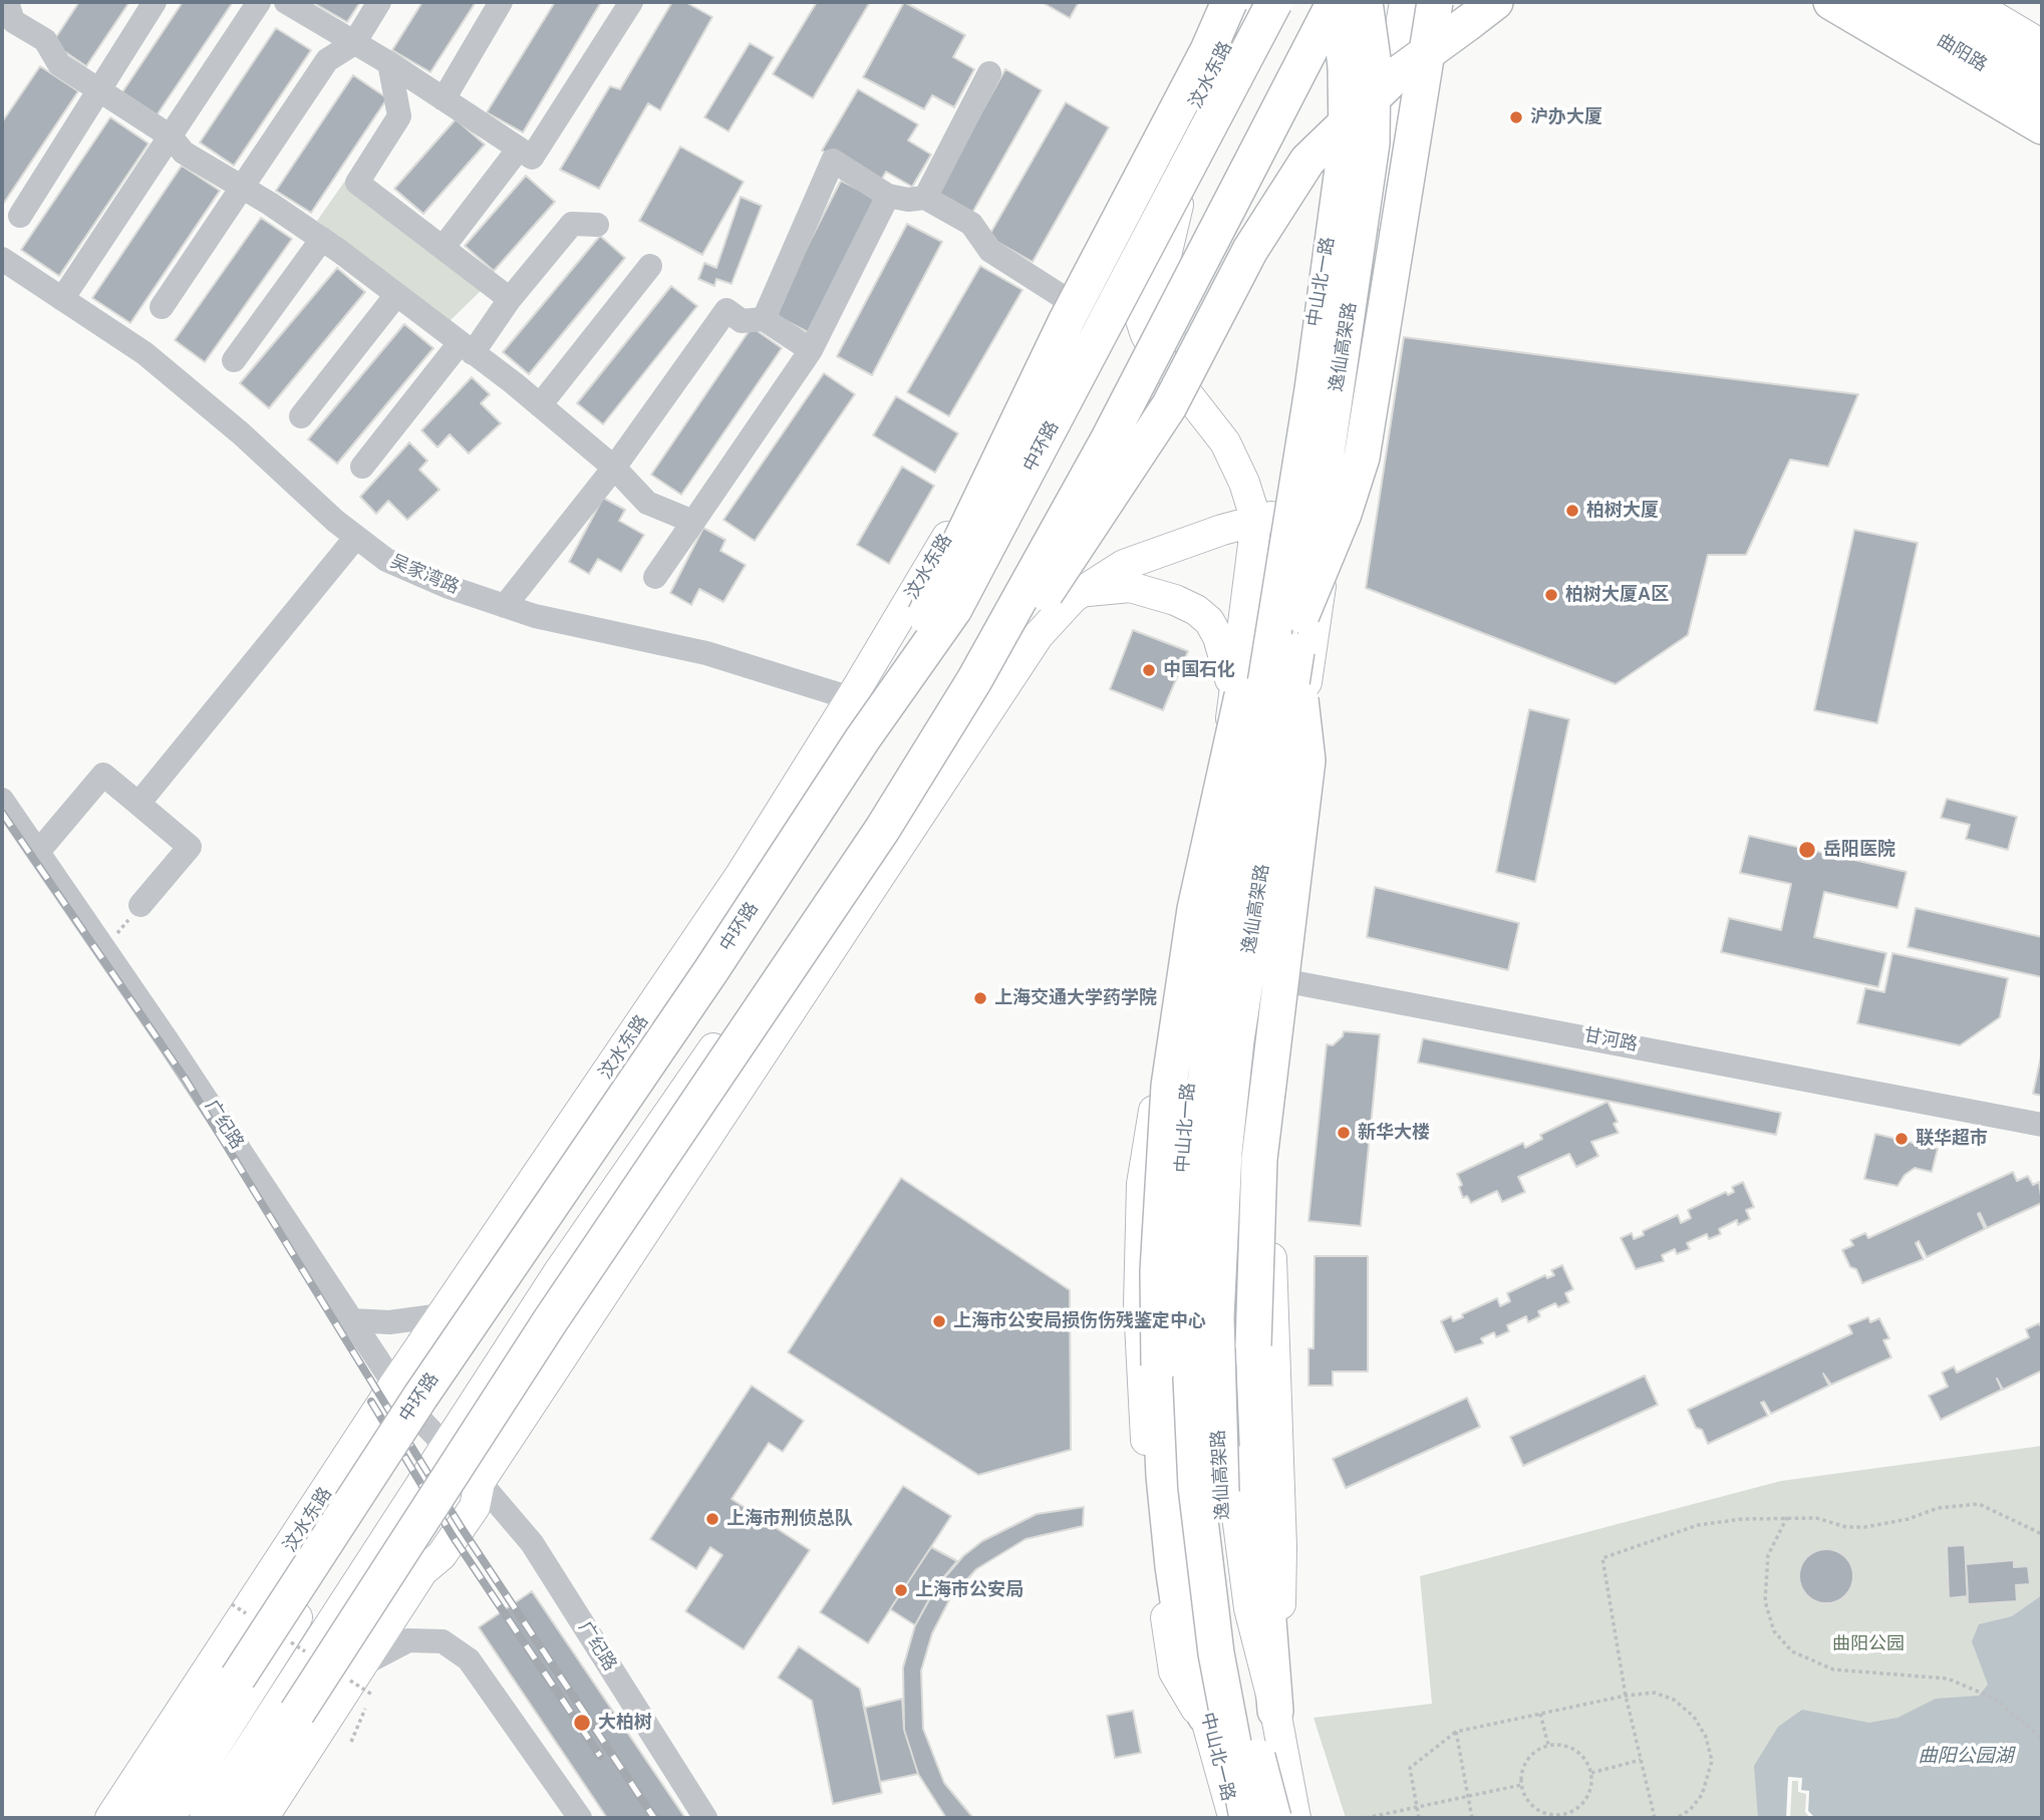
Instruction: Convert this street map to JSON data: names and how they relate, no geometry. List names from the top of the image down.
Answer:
{
  "streets": {
    "highway": ["逸仙高架路", "中环路"],
    "main road": ["曲阳路", "汶水东路", "中山北一路"],
    "street": ["吴家湾路", "甘河路", "广纪路"]
  },
  "crossings": [
    ["汶水东路", "吴家湾路"],
    ["汶水东路", "广纪路"],
    ["中山北一路", "逸仙高架路"],
    ["中山北一路", "甘河路"]
  ],
  "water": ["曲阳公园湖"],
  "parks": ["曲阳公园"],
  "places": [
    "沪办大厦",
    "柏树大厦",
    "柏树大厦A区",
    "中国石化",
    "岳阳医院",
    "上海交通大学药学院",
    "新华大楼",
    "联华超市",
    "上海市公安局损伤伤残鉴定中心",
    "上海市刑侦总队",
    "上海市公安局",
    "大柏树"
  ]
}
